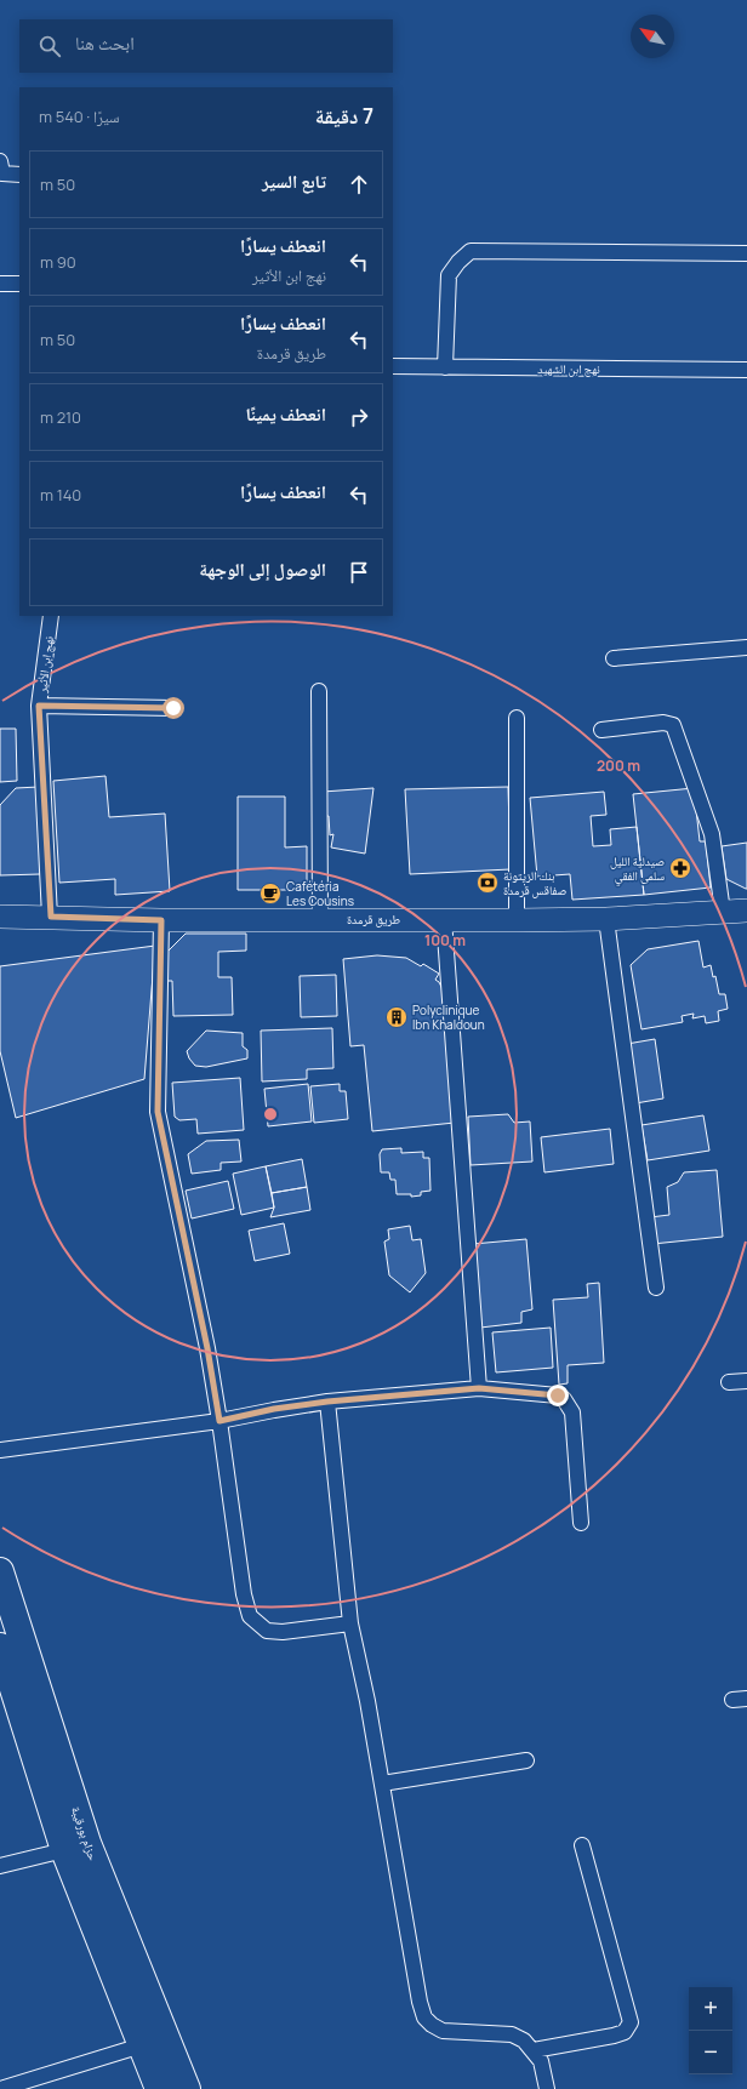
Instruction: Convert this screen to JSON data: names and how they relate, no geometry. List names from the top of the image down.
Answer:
{
  "streets": {
    "highway": ["حزام بورقيبة"],
    "main road": ["طريق قرمدة"],
    "street": ["نهج ابن الشهيد", "نهج ابن الأثير"]
  },
  "crossings": [
    ["نهج ابن الأثير", "طريق قرمدة"]
  ],
  "places": {
    "pharmacy": ["صيدلية الليل سلمى الفقي"],
    "bank": ["بنك الزيتونة صفاقس قرمدة"],
    "cafe": ["Cafétéria Les Cousins"],
    "building": ["Polyclinique Ibn Khaldoun"]
  },
  "north": "top left",
  "page": {
    "search": "ابحث هنا",
    "heading": ["7 دقيقة", "سيرًا · 540 m"],
    "list": [
      ["تابع السير", "50 m"],
      ["انعطف يسارًا", "نهج ابن الأثير", "90 m"],
      ["انعطف يسارًا", "طريق قرمدة", "50 m"],
      ["انعطف يمينًا", "210 m"],
      ["انعطف يسارًا", "140 m"],
      "الوصول إلى الوجهة"
    ],
    "map_buttons": ["+", "−"]
  },
  "rings": ["200 m", "100 m"]
}
